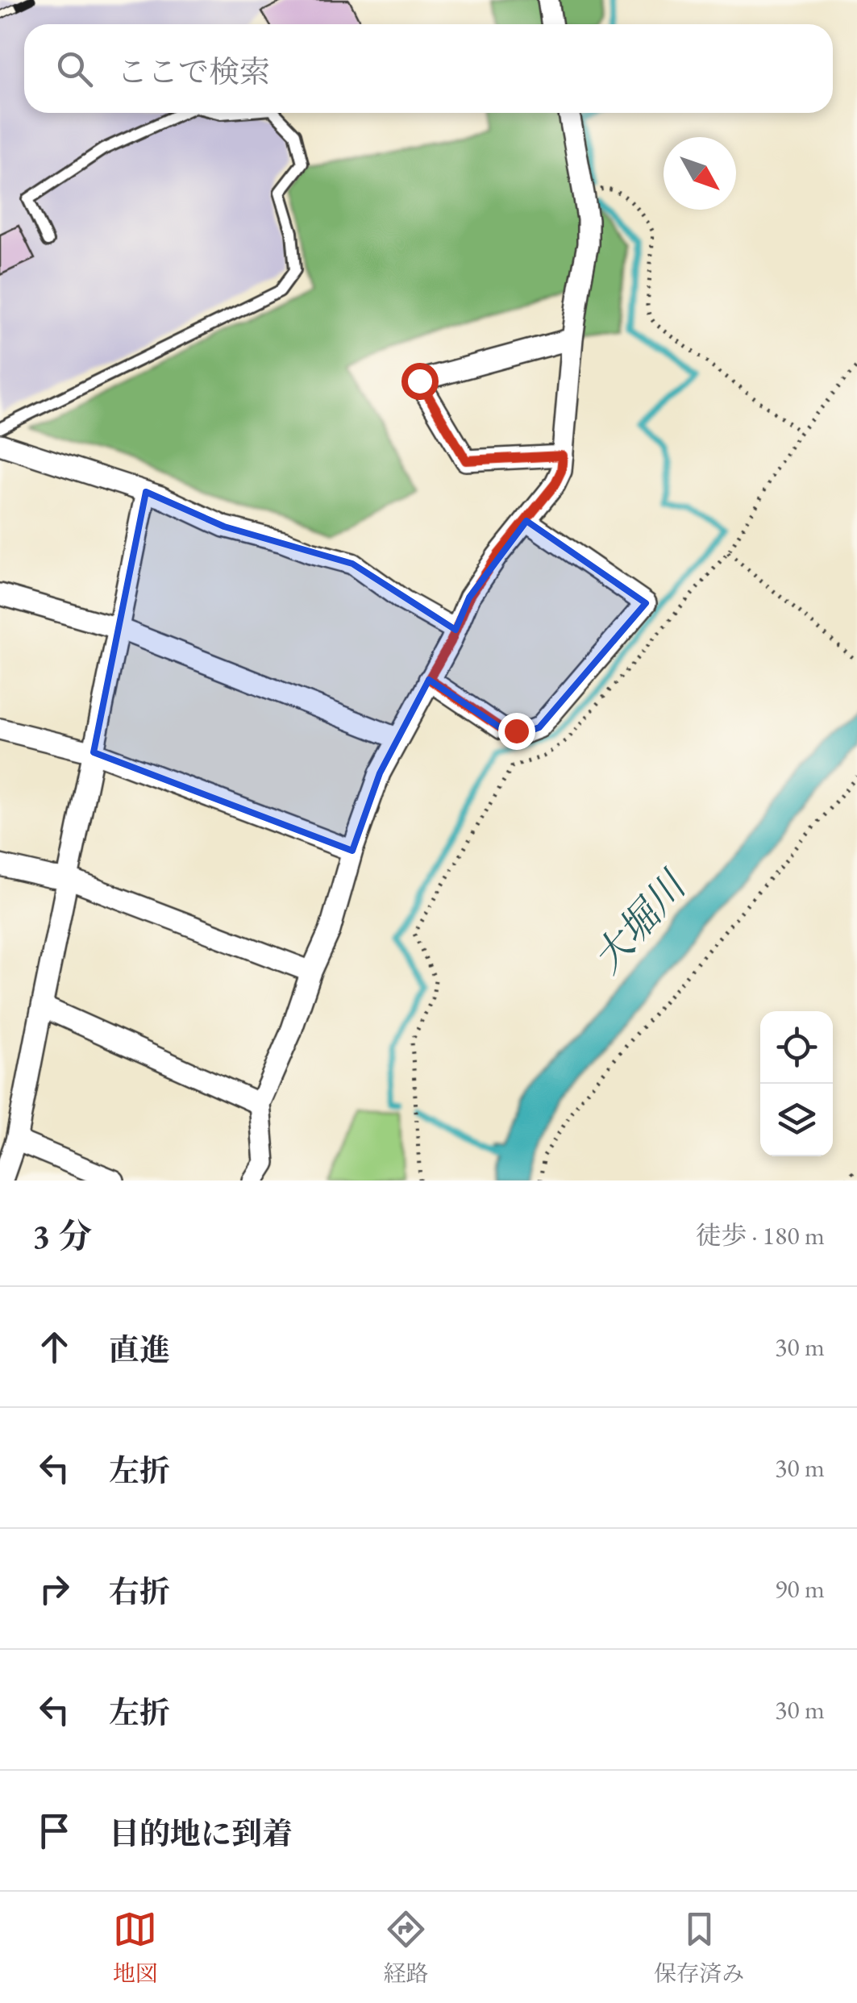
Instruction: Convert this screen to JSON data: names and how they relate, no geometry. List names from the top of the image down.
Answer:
{
  "water": ["大堀川"],
  "north": "bottom right",
  "page": {
    "search": "ここで検索",
    "heading": ["3 分", "徒歩 · 180 m"],
    "list": [
      ["直進", "30 m"],
      ["左折", "30 m"],
      ["右折", "90 m"],
      ["左折", "30 m"],
      "目的地に到着"
    ],
    "nav": ["地図", "経路", "保存済み"]
  }
}
